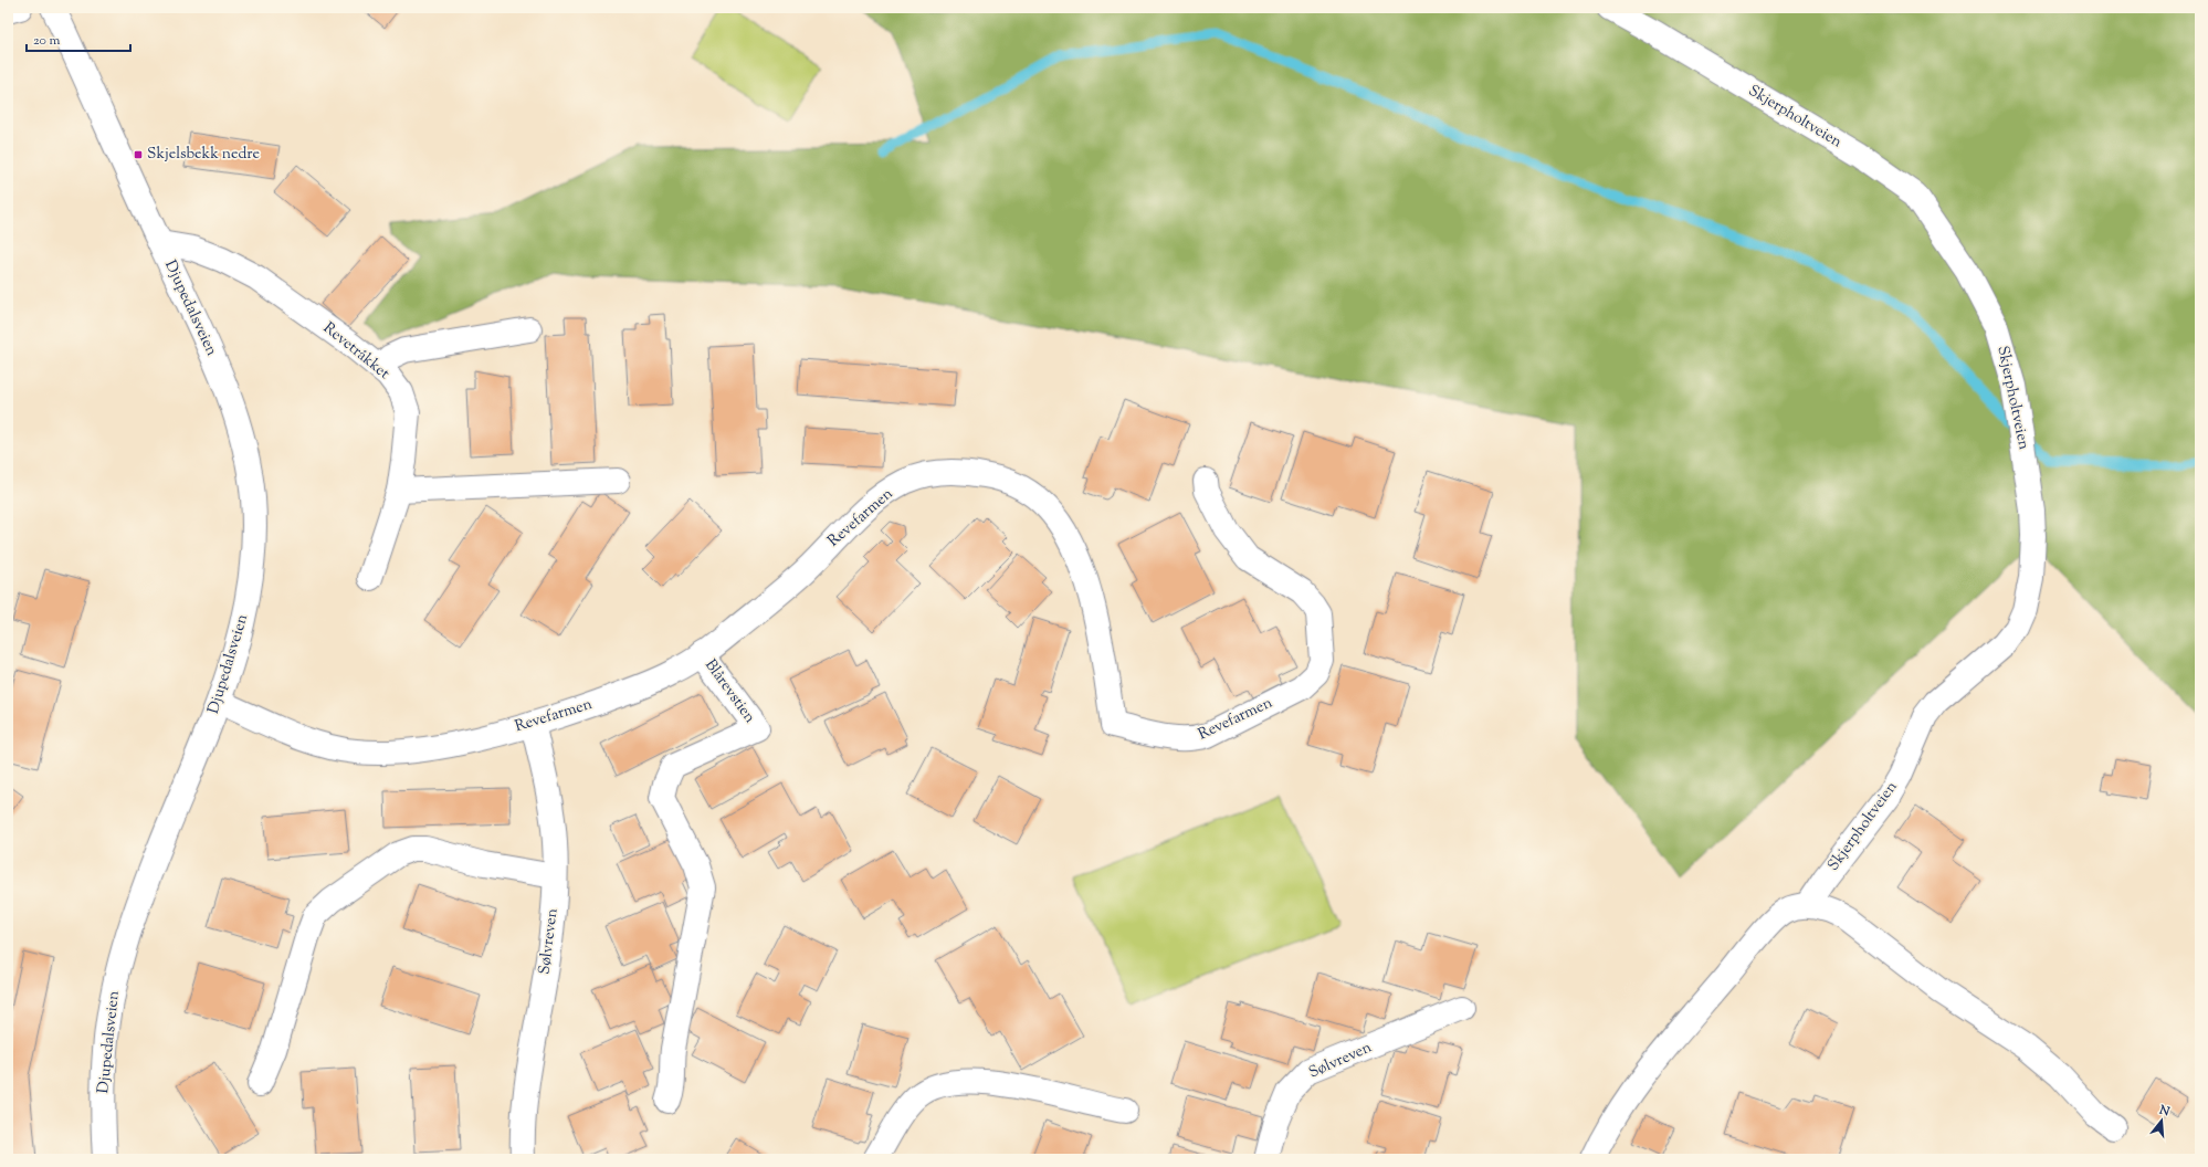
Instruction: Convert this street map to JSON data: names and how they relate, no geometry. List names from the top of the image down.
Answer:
{
  "streets": {
    "street": [
      "Skjerpholtveien",
      "Djupedalsveien",
      "Revetråkket",
      "Revefarmen",
      "Blårevstien",
      "Sølvreven"
    ]
  },
  "crossings": [
    ["Djupedalsveien", "Revetråkket"],
    ["Djupedalsveien", "Revefarmen"],
    ["Revefarmen", "Blårevstien"],
    ["Revefarmen", "Sølvreven"]
  ],
  "places": {
    "transit": ["Skjelsbekk nedre"]
  },
  "scale_bar": "20 m",
  "north": "top"
}
